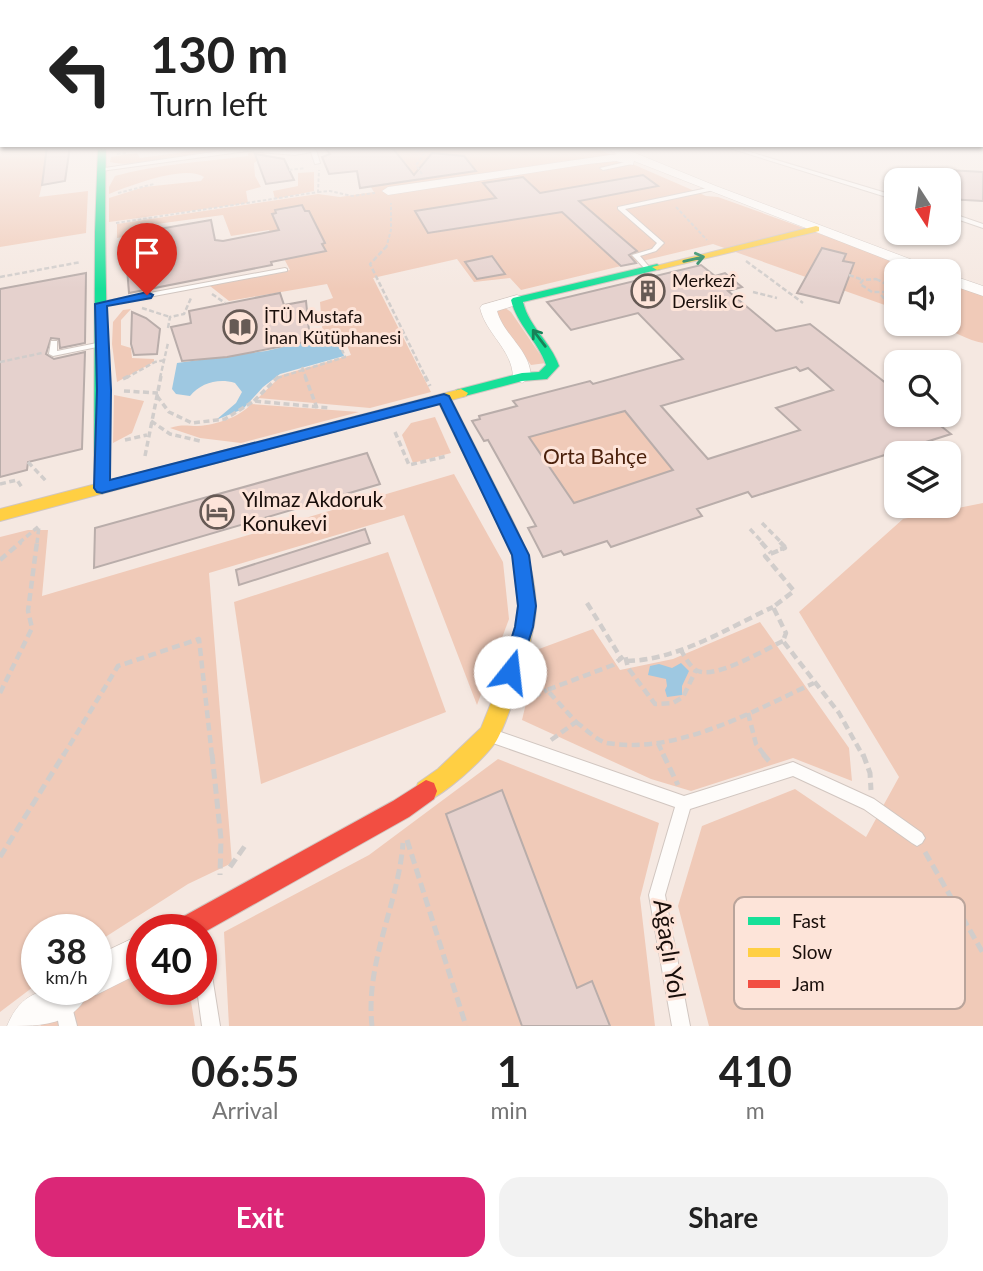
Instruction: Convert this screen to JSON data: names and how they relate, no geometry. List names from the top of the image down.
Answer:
{
  "streets": {
    "lane": ["Ağaçlı Yol"]
  },
  "parks": ["Orta Bahçe"],
  "places": {
    "building": ["Merkezî Derslik C"],
    "library": ["İTÜ Mustafa İnan Kütüphanesi"],
    "hotel": ["Yılmaz Akdoruk Konukevi"]
  },
  "legend": ["Fast", "Slow", "Jam"],
  "north": "bottom",
  "page": {
    "turn": ["130 m", "Turn left"],
    "speed": "38 km/h",
    "limit": "40",
    "eta": [
      "06:55",
      "Arrival",
      "1",
      "min",
      "410",
      "m"
    ],
    "buttons": ["Exit", "Share"]
  }
}
